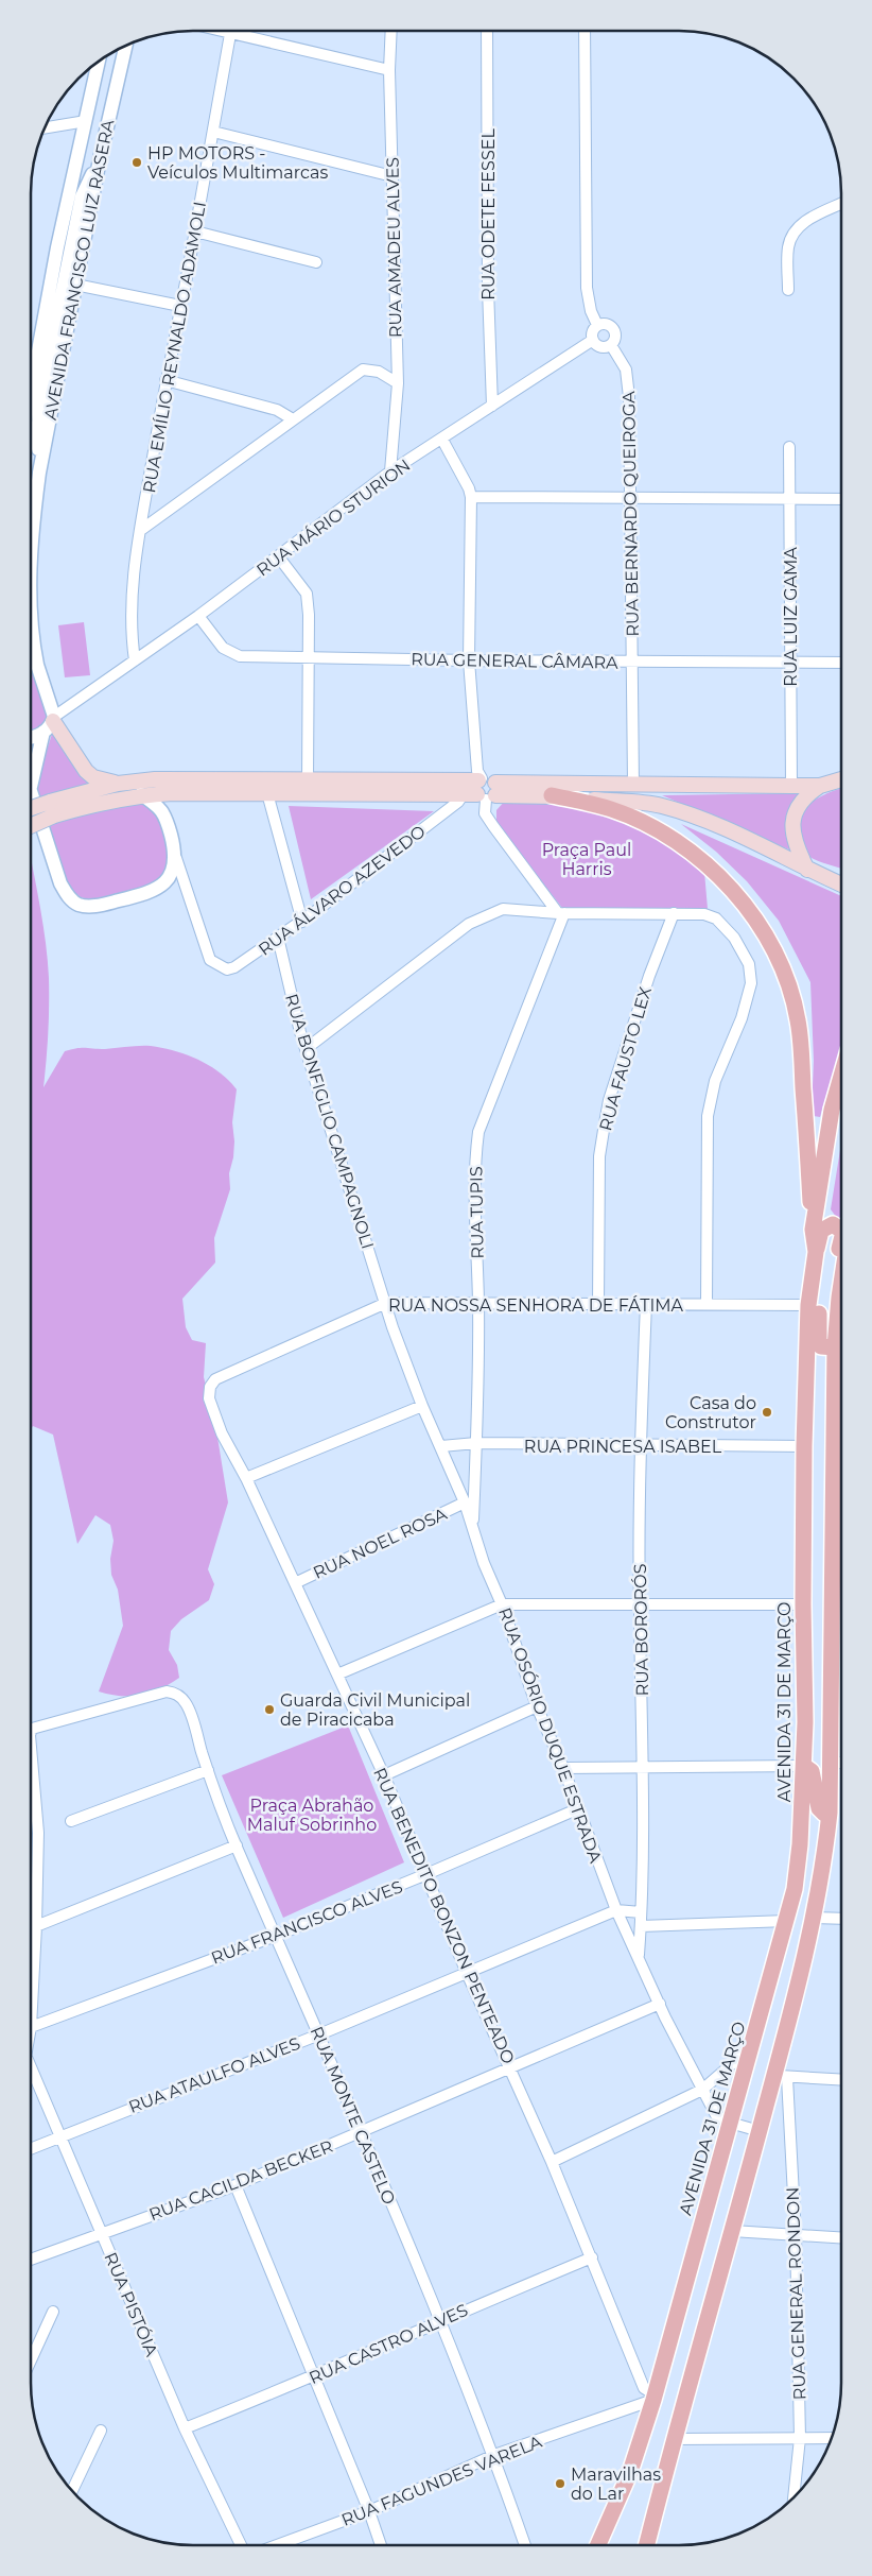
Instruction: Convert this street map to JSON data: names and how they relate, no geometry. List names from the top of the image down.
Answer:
{
  "streets": {
    "main road": ["AVENIDA 31 DE MARÇO"],
    "street": [
      "RUA ODETE FESSEL",
      "RUA AMADEU ALVES",
      "AVENIDA FRANCISCO LUIZ RASERA",
      "RUA EMÍLIO REYNALDO ADAMOLI",
      "RUA BERNARDO QUEIROGA",
      "RUA MÁRIO STURION",
      "RUA LUIZ GAMA",
      "RUA GENERAL CÂMARA",
      "RUA ÁLVARO AZEVEDO",
      "RUA FAUSTO LEX",
      "RUA BONFIGLIO CAMPAGNOLI",
      "RUA TUPIS",
      "RUA NOSSA SENHORA DE FÁTIMA",
      "RUA PRINCESA ISABEL",
      "RUA NOEL ROSA",
      "RUA BORORÓS",
      "RUA OSÓRIO DUQUE ESTRADA",
      "RUA BENEDITO BONZON PENTEADO",
      "RUA FRANCISCO ALVES",
      "RUA ATAULFO ALVES",
      "RUA MONTE CASTELO",
      "RUA CACILDA BECKER",
      "RUA GENERAL RONDON",
      "RUA PISTÓIA",
      "RUA CASTRO ALVES",
      "RUA FAGUNDES VARELA"
    ]
  },
  "crossings": [
    ["RUA ODETE FESSEL", "RUA MÁRIO STURION"],
    ["RUA AMADEU ALVES", "RUA MÁRIO STURION"],
    ["AVENIDA FRANCISCO LUIZ RASERA", "RUA MÁRIO STURION"],
    ["RUA EMÍLIO REYNALDO ADAMOLI", "RUA MÁRIO STURION"],
    ["RUA BERNARDO QUEIROGA", "RUA MÁRIO STURION"],
    ["RUA BERNARDO QUEIROGA", "RUA GENERAL CÂMARA"],
    ["RUA MÁRIO STURION", "RUA GENERAL CÂMARA"],
    ["RUA LUIZ GAMA", "RUA GENERAL CÂMARA"],
    ["RUA ÁLVARO AZEVEDO", "RUA BONFIGLIO CAMPAGNOLI"],
    ["RUA FAUSTO LEX", "RUA NOSSA SENHORA DE FÁTIMA"],
    ["RUA BONFIGLIO CAMPAGNOLI", "RUA NOSSA SENHORA DE FÁTIMA"],
    ["RUA BONFIGLIO CAMPAGNOLI", "RUA OSÓRIO DUQUE ESTRADA"],
    ["RUA TUPIS", "RUA NOSSA SENHORA DE FÁTIMA"],
    ["RUA TUPIS", "RUA PRINCESA ISABEL"],
    ["RUA TUPIS", "RUA OSÓRIO DUQUE ESTRADA"],
    ["RUA NOSSA SENHORA DE FÁTIMA", "RUA BORORÓS"],
    ["RUA NOSSA SENHORA DE FÁTIMA", "AVENIDA 31 DE MARÇO"],
    ["RUA NOSSA SENHORA DE FÁTIMA", "RUA OSÓRIO DUQUE ESTRADA"],
    ["RUA NOSSA SENHORA DE FÁTIMA", "RUA BENEDITO BONZON PENTEADO"],
    ["RUA PRINCESA ISABEL", "RUA BORORÓS"],
    ["RUA PRINCESA ISABEL", "AVENIDA 31 DE MARÇO"],
    ["RUA PRINCESA ISABEL", "RUA OSÓRIO DUQUE ESTRADA"],
    ["RUA NOEL ROSA", "RUA OSÓRIO DUQUE ESTRADA"],
    ["RUA NOEL ROSA", "RUA BENEDITO BONZON PENTEADO"],
    ["RUA BORORÓS", "RUA OSÓRIO DUQUE ESTRADA"],
    ["RUA BORORÓS", "RUA ATAULFO ALVES"],
    ["AVENIDA 31 DE MARÇO", "RUA OSÓRIO DUQUE ESTRADA"],
    ["AVENIDA 31 DE MARÇO", "RUA BENEDITO BONZON PENTEADO"],
    ["AVENIDA 31 DE MARÇO", "RUA FAGUNDES VARELA"],
    ["RUA OSÓRIO DUQUE ESTRADA", "RUA FRANCISCO ALVES"],
    ["RUA OSÓRIO DUQUE ESTRADA", "RUA ATAULFO ALVES"],
    ["RUA OSÓRIO DUQUE ESTRADA", "RUA CACILDA BECKER"],
    ["RUA BENEDITO BONZON PENTEADO", "RUA FRANCISCO ALVES"],
    ["RUA BENEDITO BONZON PENTEADO", "RUA ATAULFO ALVES"],
    ["RUA BENEDITO BONZON PENTEADO", "RUA CACILDA BECKER"],
    ["RUA BENEDITO BONZON PENTEADO", "RUA CASTRO ALVES"],
    ["RUA BENEDITO BONZON PENTEADO", "RUA FAGUNDES VARELA"],
    ["RUA FRANCISCO ALVES", "RUA MONTE CASTELO"],
    ["RUA ATAULFO ALVES", "RUA MONTE CASTELO"],
    ["RUA ATAULFO ALVES", "RUA PISTÓIA"],
    ["RUA MONTE CASTELO", "RUA CACILDA BECKER"],
    ["RUA MONTE CASTELO", "RUA CASTRO ALVES"],
    ["RUA MONTE CASTELO", "RUA FAGUNDES VARELA"],
    ["RUA CACILDA BECKER", "RUA PISTÓIA"],
    ["RUA PISTÓIA", "RUA CASTRO ALVES"]
  ],
  "parks": ["Praça Paul Harris", "Praça Abrahão Maluf Sobrinho"],
  "places": [
    "HP MOTORS - Veículos Multimarcas",
    "Casa do Construtor",
    "Guarda Civil Municipal de Piracicaba",
    "Maravilhas do Lar"
  ]
}
